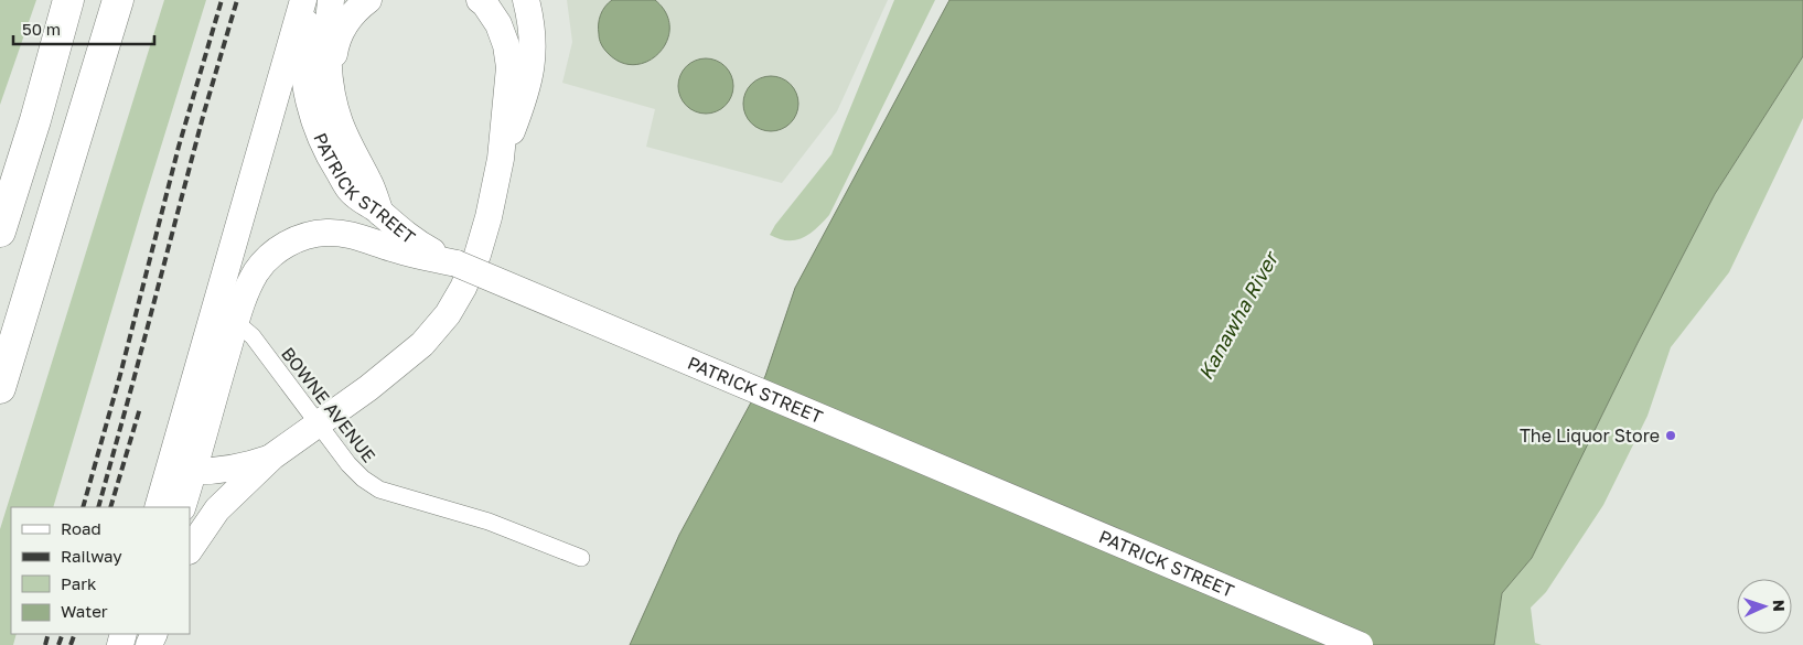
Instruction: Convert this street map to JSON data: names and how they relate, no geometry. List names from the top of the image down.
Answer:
{
  "streets": {
    "main road": ["PATRICK STREET"],
    "street": ["BOWNE AVENUE"]
  },
  "water": ["Kanawha River"],
  "places": ["The Liquor Store"],
  "legend": [
    "Road",
    "Railway",
    "Park",
    "Water"
  ],
  "scale_bar": "50 m",
  "north": "right"
}
